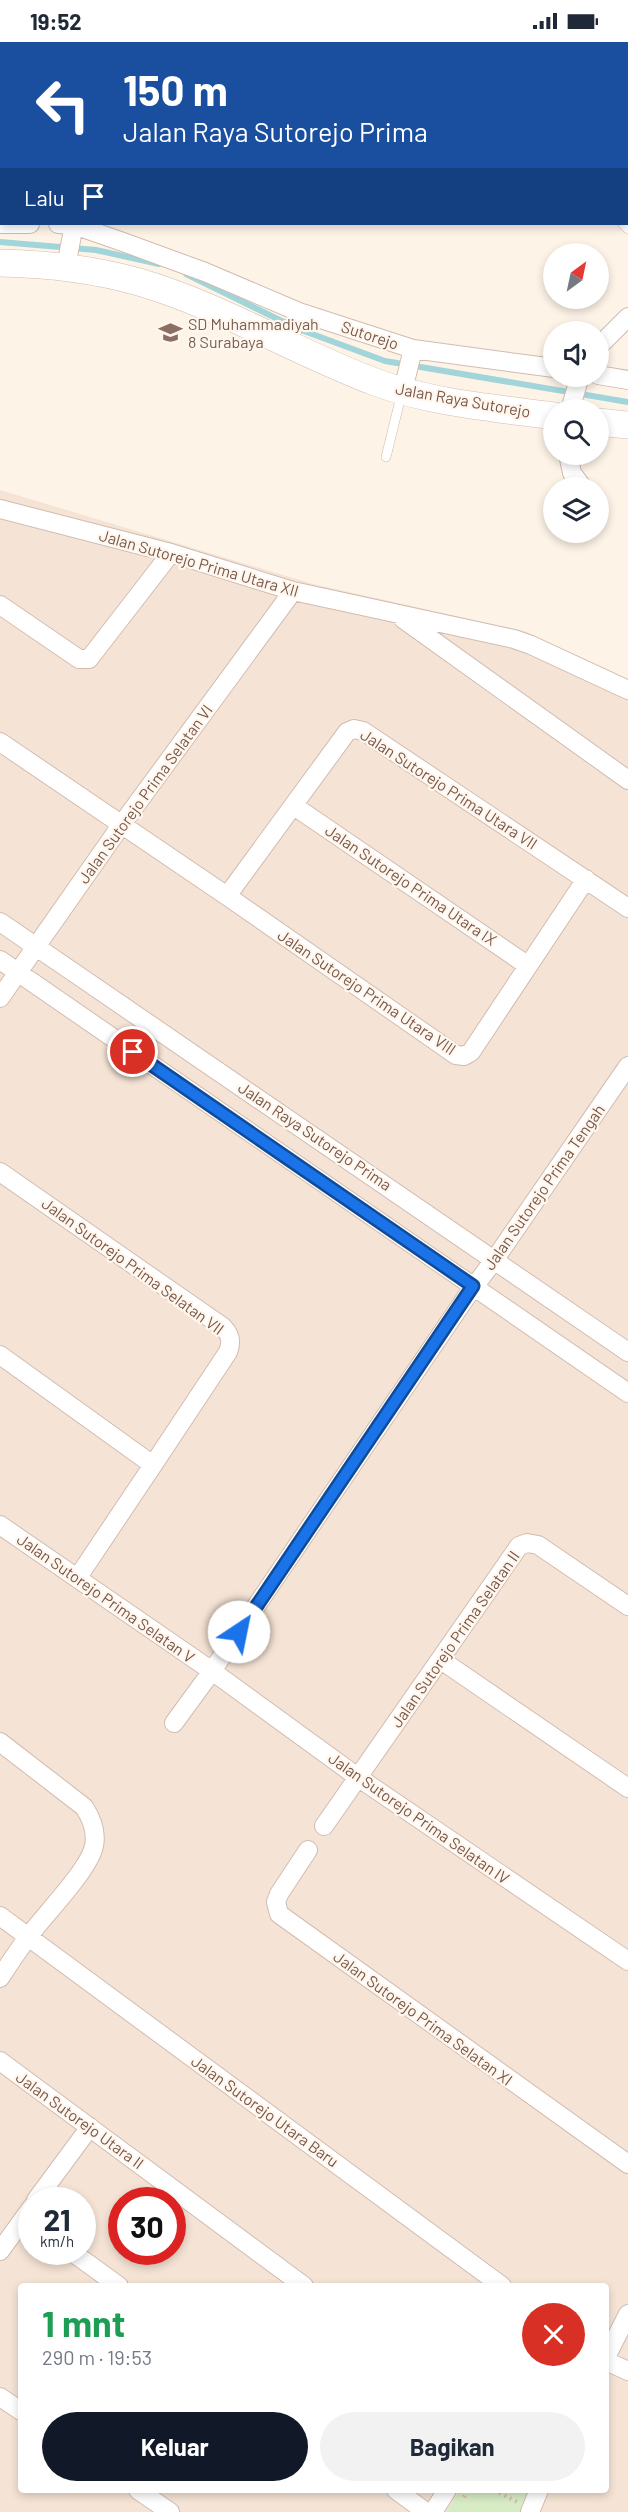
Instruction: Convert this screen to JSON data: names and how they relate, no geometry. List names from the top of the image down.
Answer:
{
  "streets": {
    "main road": ["Jalan Raya Sutorejo"],
    "street": [
      "Sutorejo",
      "Jalan Sutorejo Prima Utara XII",
      "Jalan Sutorejo Prima Utara VII",
      "Jalan Sutorejo Prima Selatan VI",
      "Jalan Sutorejo Prima Utara IX",
      "Jalan Sutorejo Prima Utara VIII",
      "Jalan Raya Sutorejo Prima",
      "Jalan Sutorejo Prima Tengah",
      "Jalan Sutorejo Prima Selatan VII",
      "Jalan Sutorejo Prima Selatan V",
      "Jalan Sutorejo Prima Selatan II",
      "Jalan Sutorejo Prima Selatan IV",
      "Jalan Sutorejo Prima Selatan XI",
      "Jalan Sutorejo Utara Baru",
      "Jalan Sutorejo Utara II"
    ]
  },
  "crossings": [
    ["Sutorejo", "Jalan Raya Sutorejo"],
    ["Jalan Sutorejo Prima Utara XII", "Jalan Sutorejo Prima Selatan VI"],
    ["Jalan Sutorejo Prima Utara VII", "Jalan Sutorejo Prima Utara IX"],
    ["Jalan Sutorejo Prima Utara VII", "Jalan Sutorejo Prima Utara VIII"],
    ["Jalan Sutorejo Prima Selatan VI", "Jalan Sutorejo Prima Utara VIII"],
    ["Jalan Sutorejo Prima Selatan VI", "Jalan Raya Sutorejo Prima"],
    ["Jalan Sutorejo Prima Utara IX", "Jalan Sutorejo Prima Utara VIII"],
    ["Jalan Raya Sutorejo Prima", "Jalan Sutorejo Prima Tengah"],
    ["Jalan Sutorejo Prima Tengah", "Jalan Sutorejo Prima Selatan V"],
    ["Jalan Sutorejo Prima Tengah", "Jalan Sutorejo Prima Selatan IV"],
    ["Jalan Sutorejo Prima Selatan V", "Jalan Sutorejo Prima Selatan IV"],
    ["Jalan Sutorejo Prima Selatan II", "Jalan Sutorejo Prima Selatan IV"]
  ],
  "places": {
    "school or university": ["SD Muhammadiyah 8 Surabaya"]
  },
  "north": "top right",
  "page": {
    "status": "19:52",
    "turn": ["150 m", "Jalan Raya Sutorejo Prima"],
    "then": "Lalu",
    "speed": "21 km/h",
    "limit": "30",
    "heading": ["1 mnt", "290 m · 19:53"],
    "buttons": ["Keluar", "Bagikan"]
  }
}
